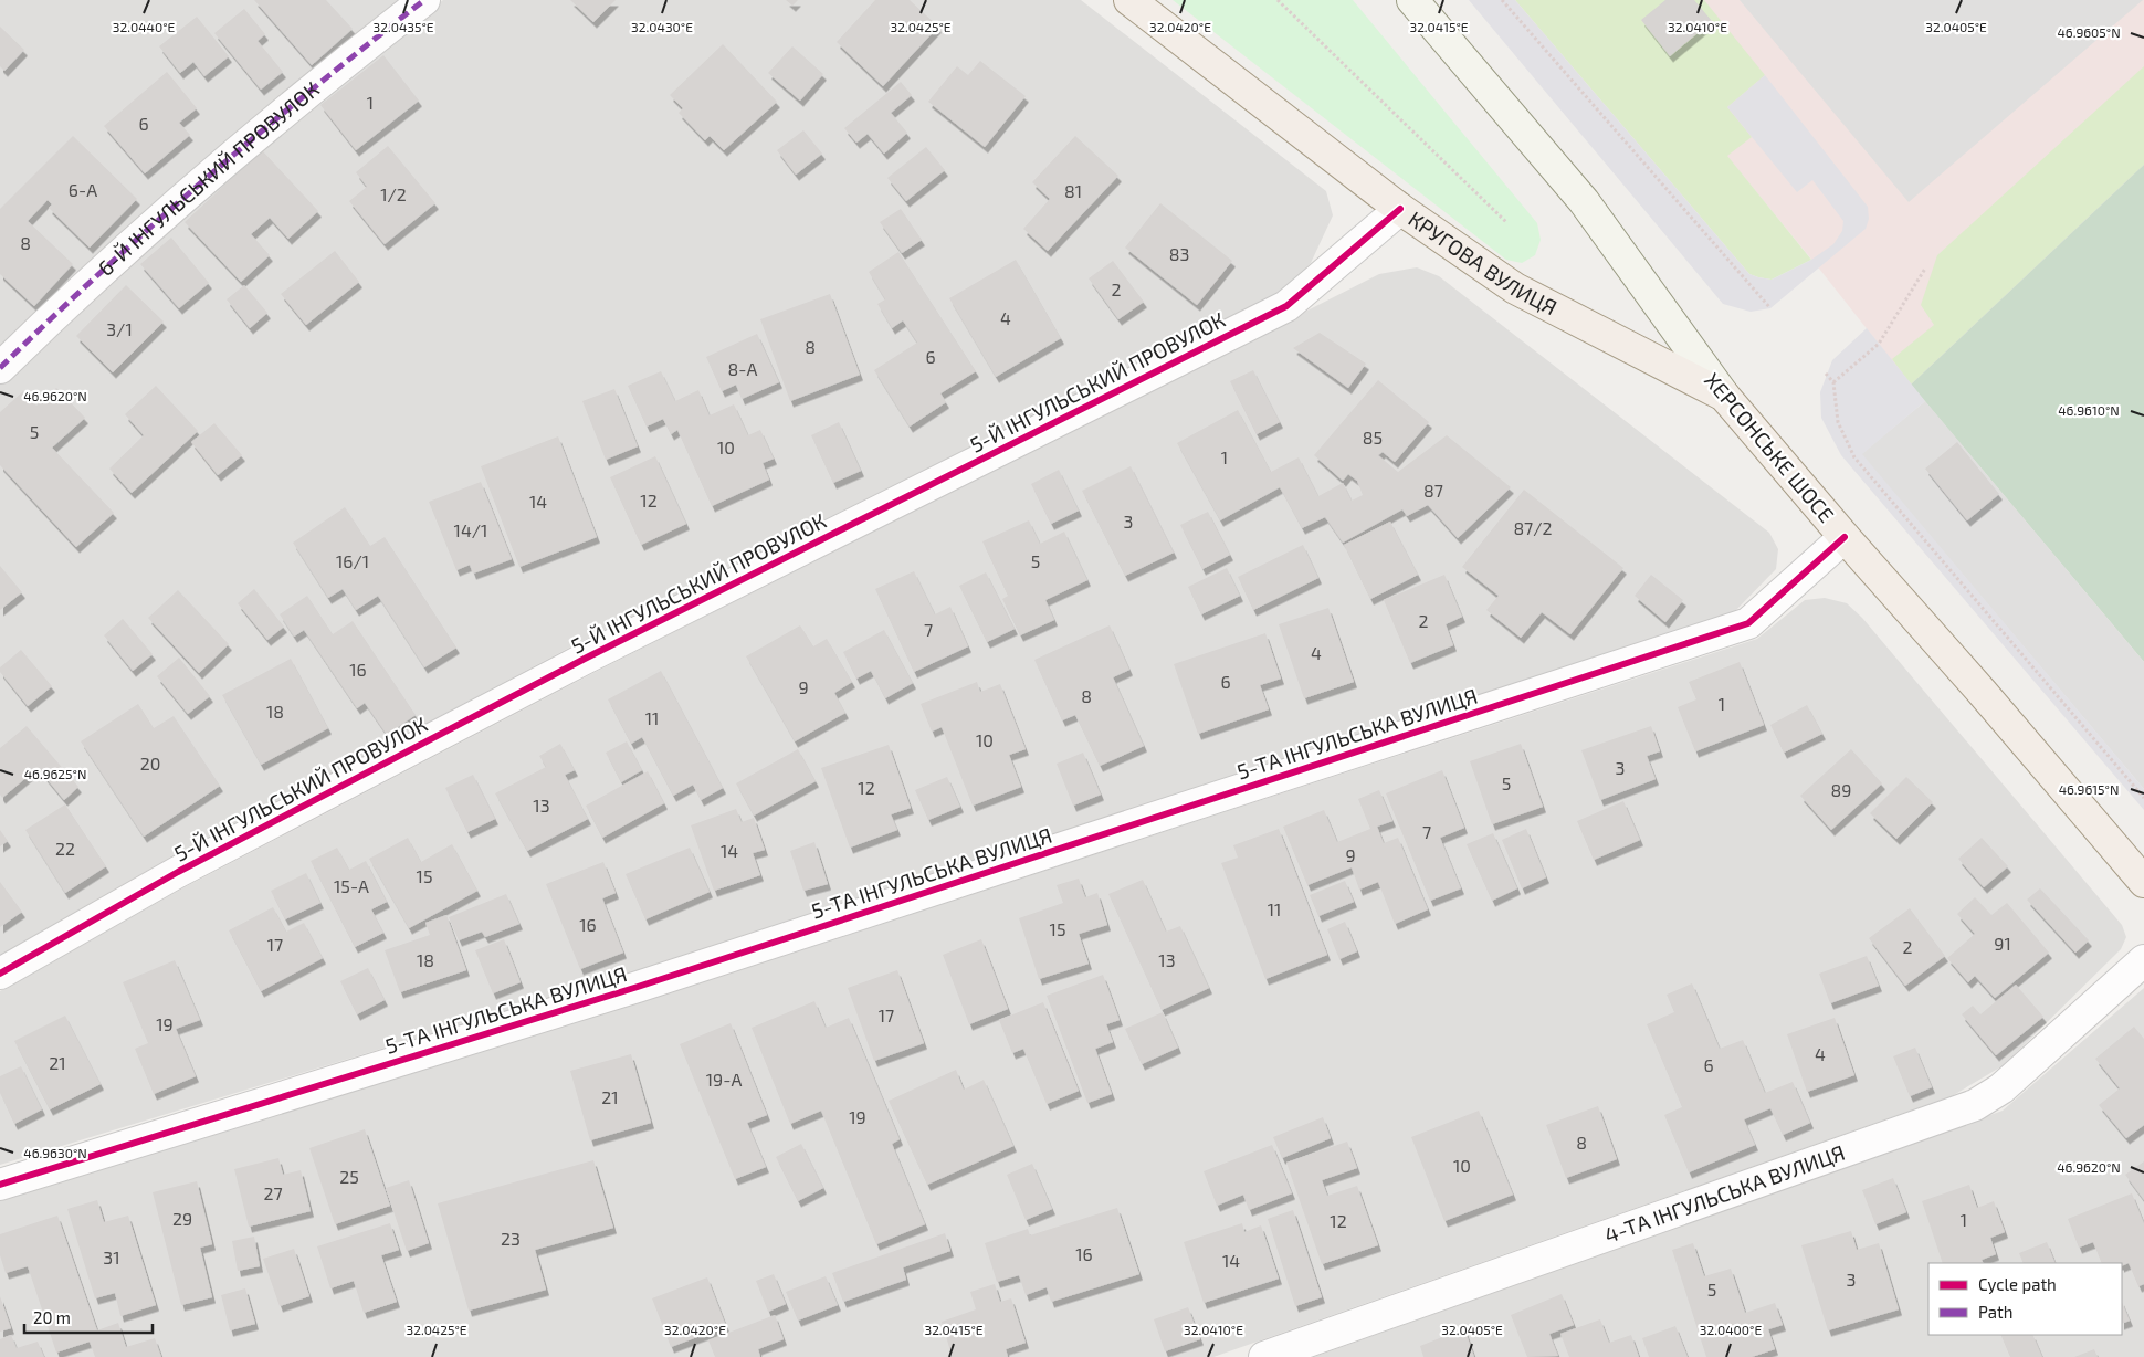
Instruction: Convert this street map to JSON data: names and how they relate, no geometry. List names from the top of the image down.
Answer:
{
  "streets": {
    "main road": ["КРУГОВА ВУЛИЦЯ", "ХЕРСОНСЬКЕ ШОСЕ"],
    "street": [
      "6-Й ІНГУЛЬСЬКИЙ ПРОВУЛОК",
      "5-Й ІНГУЛЬСЬКИЙ ПРОВУЛОК",
      "5-ТА ІНГУЛЬСЬКА ВУЛИЦЯ",
      "4-ТА ІНГУЛЬСЬКА ВУЛИЦЯ"
    ]
  },
  "crossings": [
    ["КРУГОВА ВУЛИЦЯ", "5-Й ІНГУЛЬСЬКИЙ ПРОВУЛОК"],
    ["КРУГОВА ВУЛИЦЯ", "ХЕРСОНСЬКЕ ШОСЕ"],
    ["ХЕРСОНСЬКЕ ШОСЕ", "5-ТА ІНГУЛЬСЬКА ВУЛИЦЯ"]
  ],
  "house_numbers": [
    "1",
    "6",
    "6-А",
    "81",
    "1/2",
    "8",
    "83",
    "2",
    "4",
    "3/1",
    "8",
    "6",
    "8-А",
    "5",
    "85",
    "10",
    "1",
    "87",
    "12",
    "14",
    "3",
    "87/2",
    "14/1",
    "16/1",
    "5",
    "2",
    "7",
    "4",
    "16",
    "6",
    "9",
    "8",
    "1",
    "18",
    "11",
    "10",
    "20",
    "3",
    "5",
    "12",
    "89",
    "13",
    "7",
    "22",
    "14",
    "9",
    "15",
    "15-А",
    "11",
    "16",
    "15",
    "91",
    "17",
    "2",
    "18",
    "13",
    "17",
    "19",
    "4",
    "21",
    "6",
    "19-А",
    "21",
    "19",
    "8",
    "10",
    "25",
    "27",
    "29",
    "1",
    "12",
    "23",
    "16",
    "31",
    "14",
    "3",
    "5"
  ],
  "legend": ["Cycle path", "Path"],
  "scale_bar": "20 m",
  "coordinates": [
    "32.0440°E",
    "32.0435°E",
    "32.0430°E",
    "32.0425°E",
    "32.0420°E",
    "32.0415°E",
    "32.0410°E",
    "32.0405°E",
    "46.9605°N",
    "46.9620°N",
    "46.9610°N",
    "46.9625°N",
    "46.9615°N",
    "46.9630°N",
    "32.0400°E"
  ]
}
